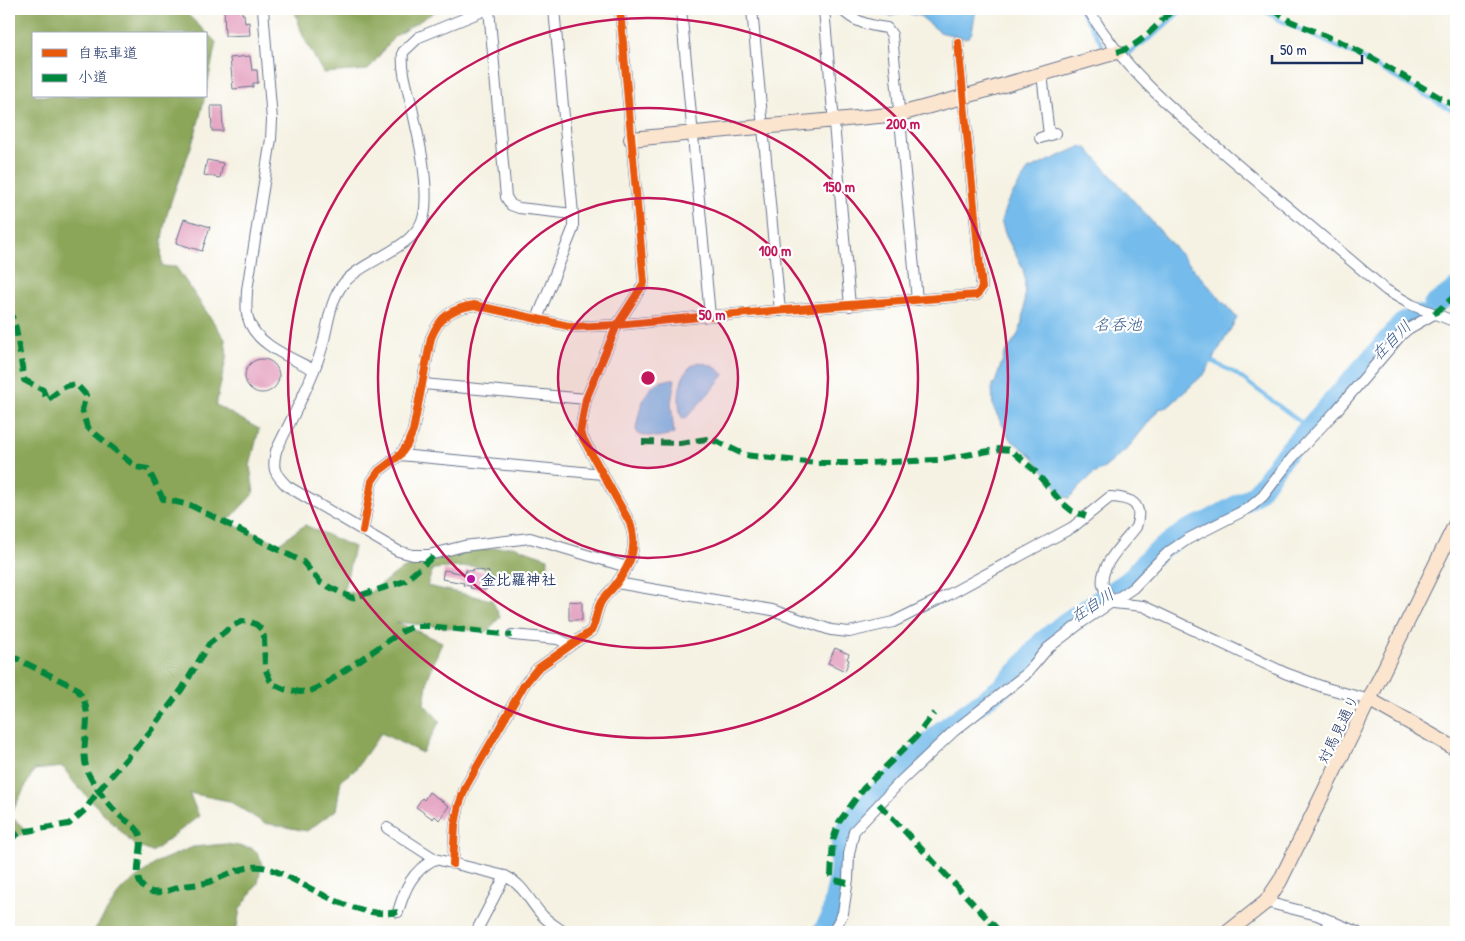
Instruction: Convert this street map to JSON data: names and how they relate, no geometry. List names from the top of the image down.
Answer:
{
  "streets": {
    "street": ["対馬見通り"]
  },
  "water": ["名呑池", "在自川"],
  "places": ["金比羅神社"],
  "legend": ["自転車道", "小道"],
  "scale_bar": "50 m",
  "rings": [
    "200 m",
    "150 m",
    "100 m",
    "50 m"
  ]
}
